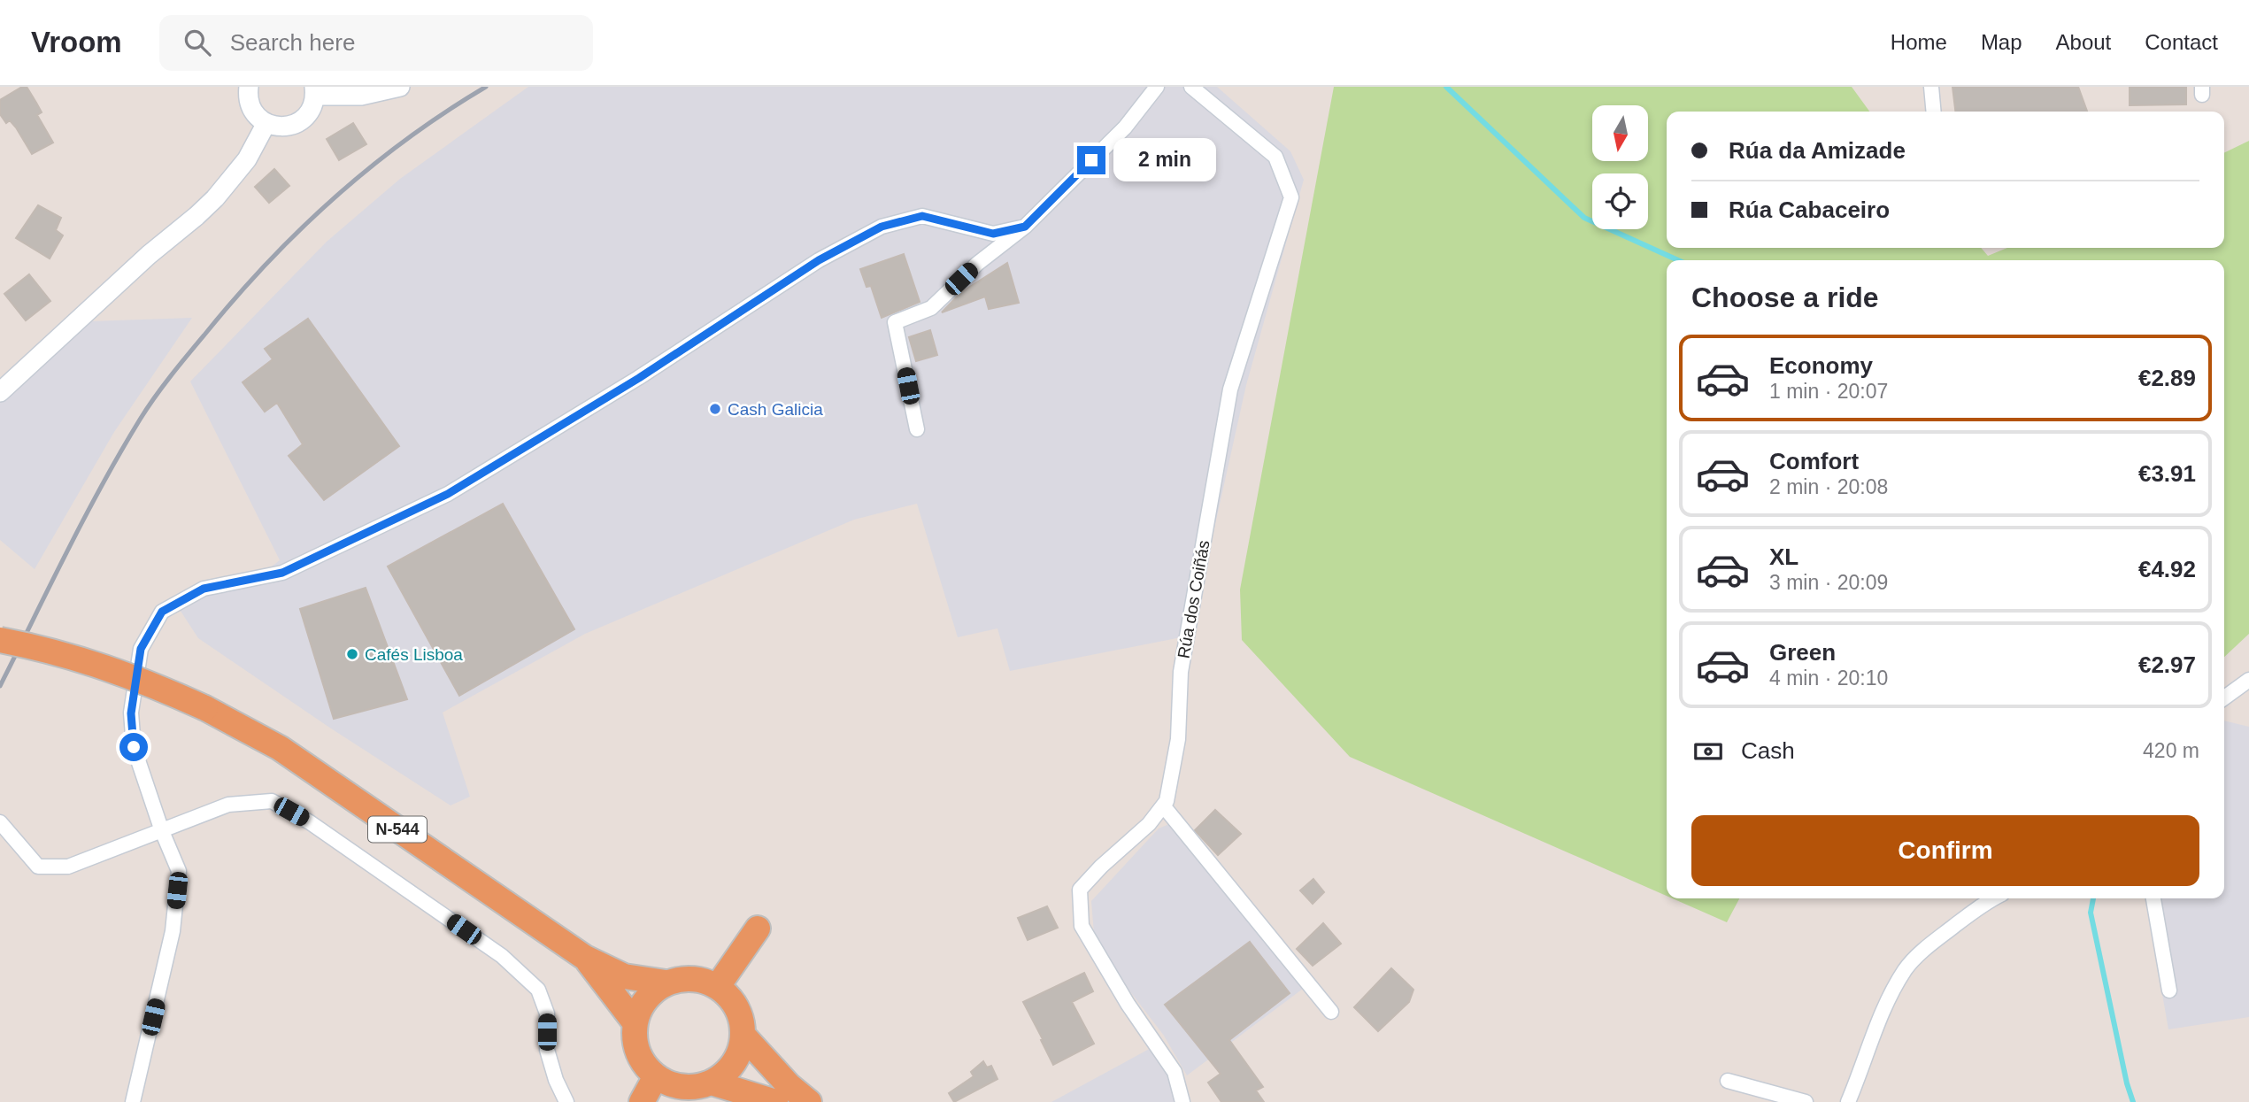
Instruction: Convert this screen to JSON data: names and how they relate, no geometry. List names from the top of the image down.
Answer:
{
  "streets": {
    "highway": ["N-544"],
    "street": ["Rúa dos Coiñás"]
  },
  "places": ["Cash Galicia", "Cafés Lisboa"],
  "north": "bottom",
  "page": {
    "header": "Vroom",
    "search": "Search here",
    "nav": [
      "Home",
      "Map",
      "About",
      "Contact"
    ],
    "banner": ["Rúa da Amizade", "Rúa Cabaceiro"],
    "bubble": "2 min",
    "heading": "Choose a ride",
    "list": [
      {
        "name": "Economy",
        "note": "1 min · 20:07",
        "value": "€2.89"
      },
      {
        "name": "Comfort",
        "note": "2 min · 20:08",
        "value": "€3.91"
      },
      {
        "name": "XL",
        "note": "3 min · 20:09",
        "value": "€4.92"
      },
      {
        "name": "Green",
        "note": "4 min · 20:10",
        "value": "€2.97"
      }
    ],
    "pay": ["Cash", "420 m"],
    "buttons": "Confirm"
  }
}
